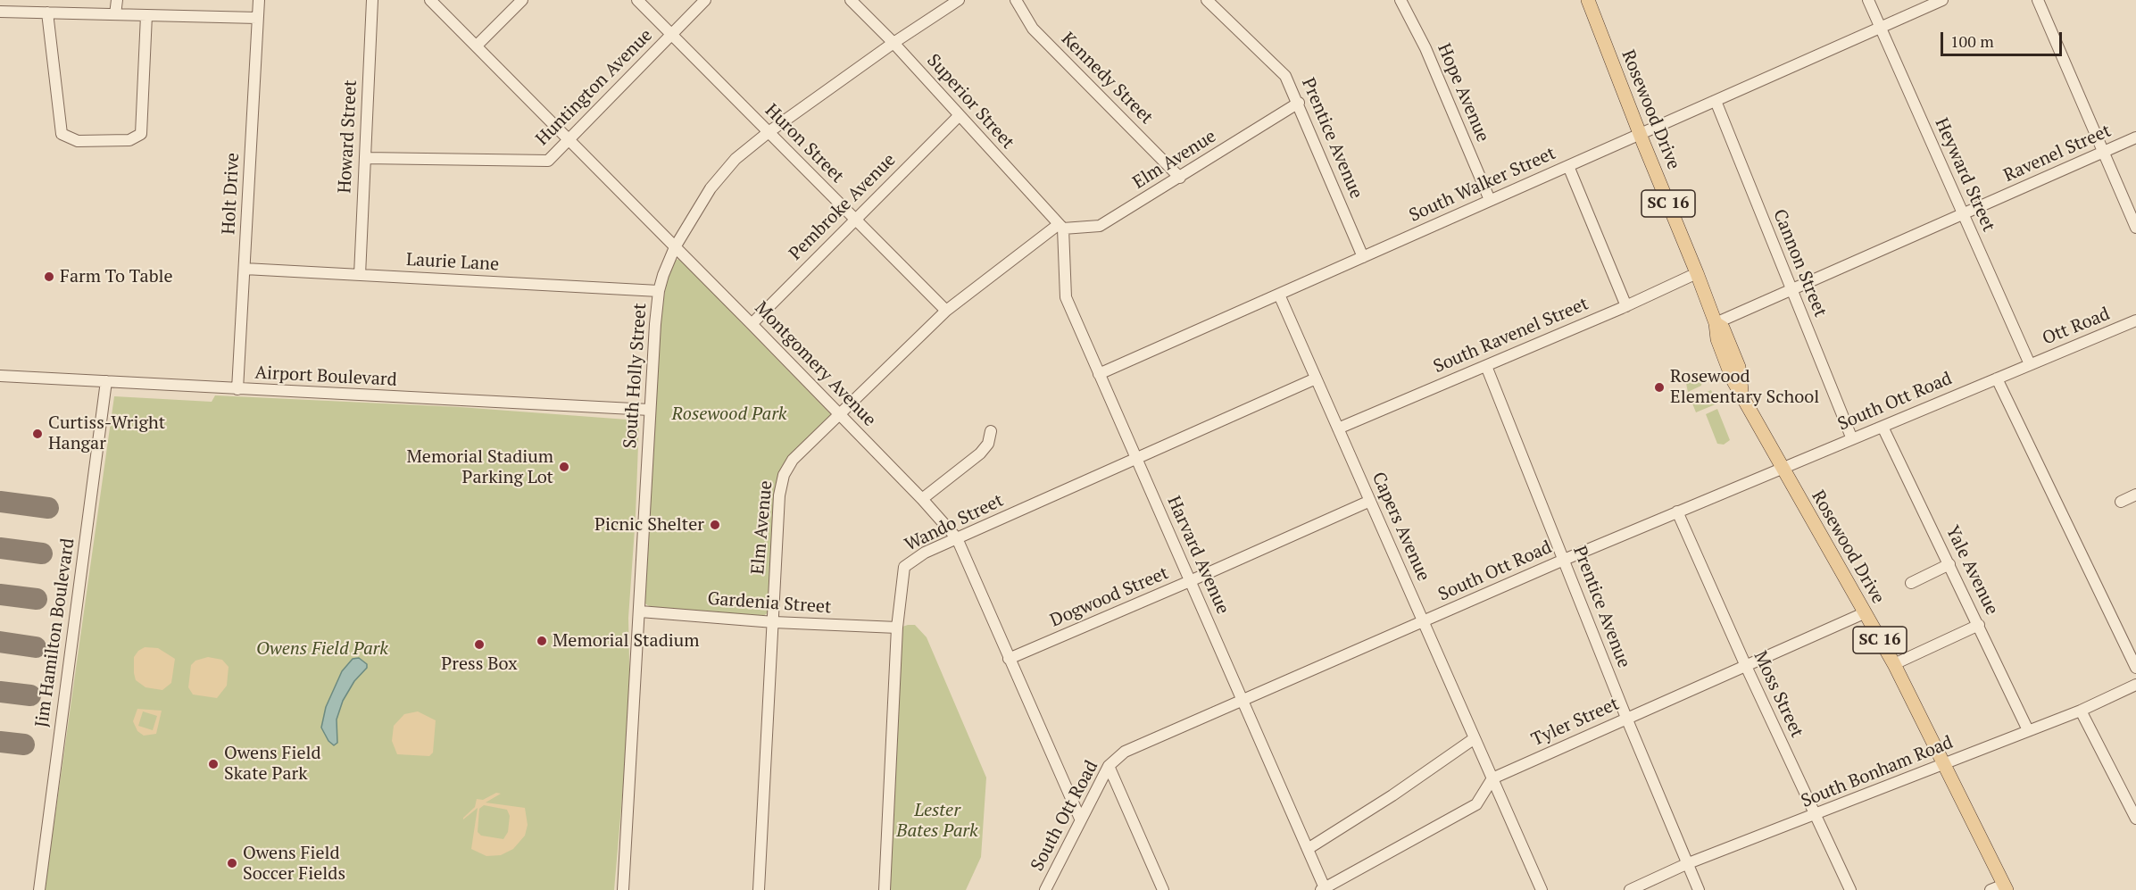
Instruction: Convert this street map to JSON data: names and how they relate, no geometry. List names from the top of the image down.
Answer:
{
  "streets": {
    "main road": ["Rosewood Drive", "SC 16"],
    "street": [
      "Kennedy Street",
      "Huntington Avenue",
      "Hope Avenue",
      "Superior Street",
      "Howard Street",
      "Prentice Avenue",
      "Huron Street",
      "Ravenel Street",
      "Elm Avenue",
      "Heyward Street",
      "South Walker Street",
      "Holt Drive",
      "Pembroke Avenue",
      "Laurie Lane",
      "Cannon Street",
      "Ott Road",
      "South Ravenel Street",
      "Montgomery Avenue",
      "South Holly Street",
      "Airport Boulevard",
      "South Ott Road",
      "Wando Street",
      "Capers Avenue",
      "Harvard Avenue",
      "Yale Avenue",
      "Dogwood Street",
      "Gardenia Street",
      "Jim Hamilton Boulevard",
      "Moss Street",
      "Tyler Street",
      "South Bonham Road"
    ]
  },
  "crossings": [
    ["Kennedy Street", "Elm Avenue"],
    ["Huntington Avenue", "Howard Street"],
    ["Huntington Avenue", "Huron Street"],
    ["Huntington Avenue", "Montgomery Avenue"],
    ["Hope Avenue", "South Walker Street"],
    ["Superior Street", "Elm Avenue"],
    ["Superior Street", "Pembroke Avenue"],
    ["Superior Street", "South Holly Street"],
    ["Superior Street", "Harvard Avenue"],
    ["Rosewood Drive", "South Walker Street"],
    ["Rosewood Drive", "South Ravenel Street"],
    ["Rosewood Drive", "South Ott Road"],
    ["Rosewood Drive", "Tyler Street"],
    ["Rosewood Drive", "South Bonham Road"],
    ["Howard Street", "Laurie Lane"],
    ["Prentice Avenue", "Elm Avenue"],
    ["Prentice Avenue", "South Walker Street"],
    ["Prentice Avenue", "South Ravenel Street"],
    ["Prentice Avenue", "South Ott Road"],
    ["Prentice Avenue", "Tyler Street"],
    ["Prentice Avenue", "South Bonham Road"],
    ["Huron Street", "Elm Avenue"],
    ["Huron Street", "Pembroke Avenue"],
    ["Huron Street", "South Holly Street"],
    ["Ravenel Street", "Heyward Street"],
    ["Elm Avenue", "Montgomery Avenue"],
    ["Elm Avenue", "Harvard Avenue"],
    ["Elm Avenue", "Gardenia Street"],
    ["Heyward Street", "South Walker Street"],
    ["Heyward Street", "Ott Road"],
    ["Heyward Street", "South Ott Road"],
    ["South Walker Street", "Cannon Street"],
    ["South Walker Street", "Capers Avenue"],
    ["South Walker Street", "Harvard Avenue"],
    ["Holt Drive", "Laurie Lane"],
    ["Holt Drive", "Airport Boulevard"],
    ["Pembroke Avenue", "Montgomery Avenue"],
    ["Laurie Lane", "South Holly Street"],
    ["Cannon Street", "South Ott Road"],
    ["Ott Road", "South Ott Road"],
    ["South Ravenel Street", "Capers Avenue"],
    ["Montgomery Avenue", "South Holly Street"],
    ["Montgomery Avenue", "South Ott Road"],
    ["Montgomery Avenue", "Wando Street"],
    ["Montgomery Avenue", "Dogwood Street"],
    ["South Holly Street", "Airport Boulevard"],
    ["South Holly Street", "Gardenia Street"],
    ["Airport Boulevard", "Jim Hamilton Boulevard"],
    ["South Ott Road", "Capers Avenue"],
    ["South Ott Road", "Harvard Avenue"],
    ["South Ott Road", "Yale Avenue"],
    ["South Ott Road", "Moss Street"],
    ["Wando Street", "Capers Avenue"],
    ["Wando Street", "Harvard Avenue"],
    ["Wando Street", "Gardenia Street"],
    ["Capers Avenue", "Dogwood Street"],
    ["Capers Avenue", "Tyler Street"],
    ["Harvard Avenue", "Dogwood Street"],
    ["Yale Avenue", "South Bonham Road"],
    ["Moss Street", "Tyler Street"],
    ["Moss Street", "South Bonham Road"]
  ],
  "parks": ["Rosewood Park", "Owens Field Park", "Lester Bates Park"],
  "places": [
    "Farm To Table",
    "Rosewood Elementary School",
    "Curtiss-Wright Hangar",
    "Memorial Stadium Parking Lot",
    "Picnic Shelter",
    "Memorial Stadium",
    "Press Box",
    "Owens Field Skate Park",
    "Owens Field Soccer Fields"
  ],
  "scale_bar": "100 m"
}
